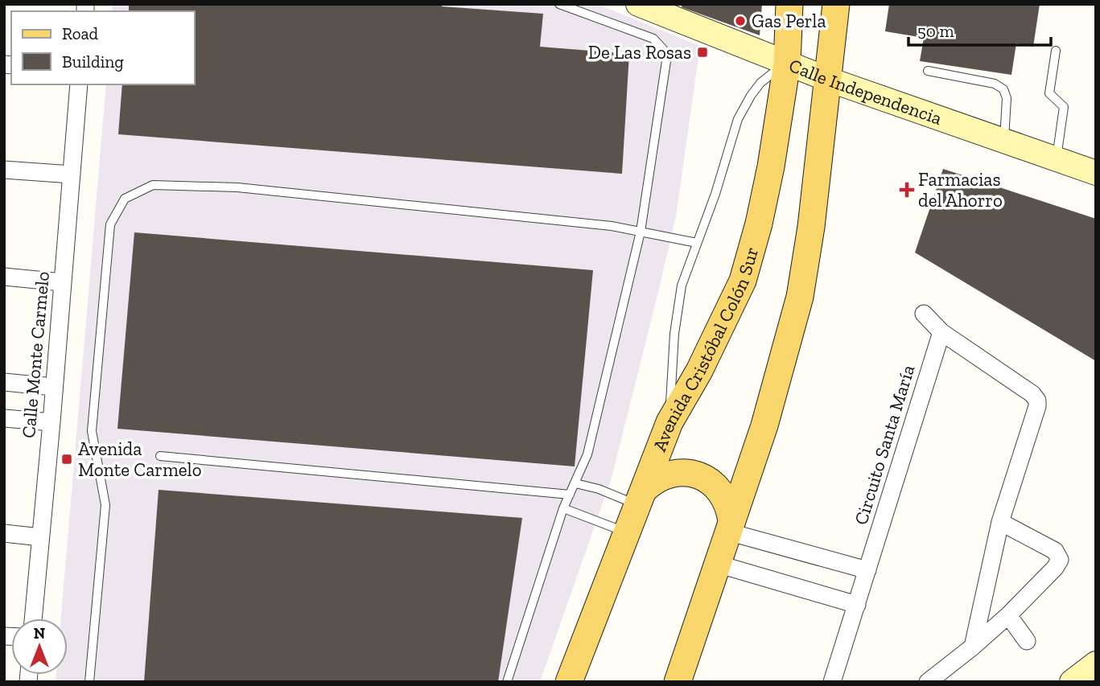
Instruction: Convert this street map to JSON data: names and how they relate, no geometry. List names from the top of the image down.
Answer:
{
  "streets": {
    "main road": ["Avenida Cristóbal Colón Sur"],
    "street": ["Calle Independencia", "Calle Monte Carmelo", "Circuito Santa María"]
  },
  "crossings": [
    ["Calle Independencia", "Avenida Cristóbal Colón Sur"]
  ],
  "places": {
    "other": ["Gas Perla"],
    "transit": ["De Las Rosas", "Avenida Monte Carmelo"],
    "health": ["Farmacias del Ahorro"]
  },
  "legend": ["Road", "Building"],
  "scale_bar": "50 m",
  "north": "top"
}
